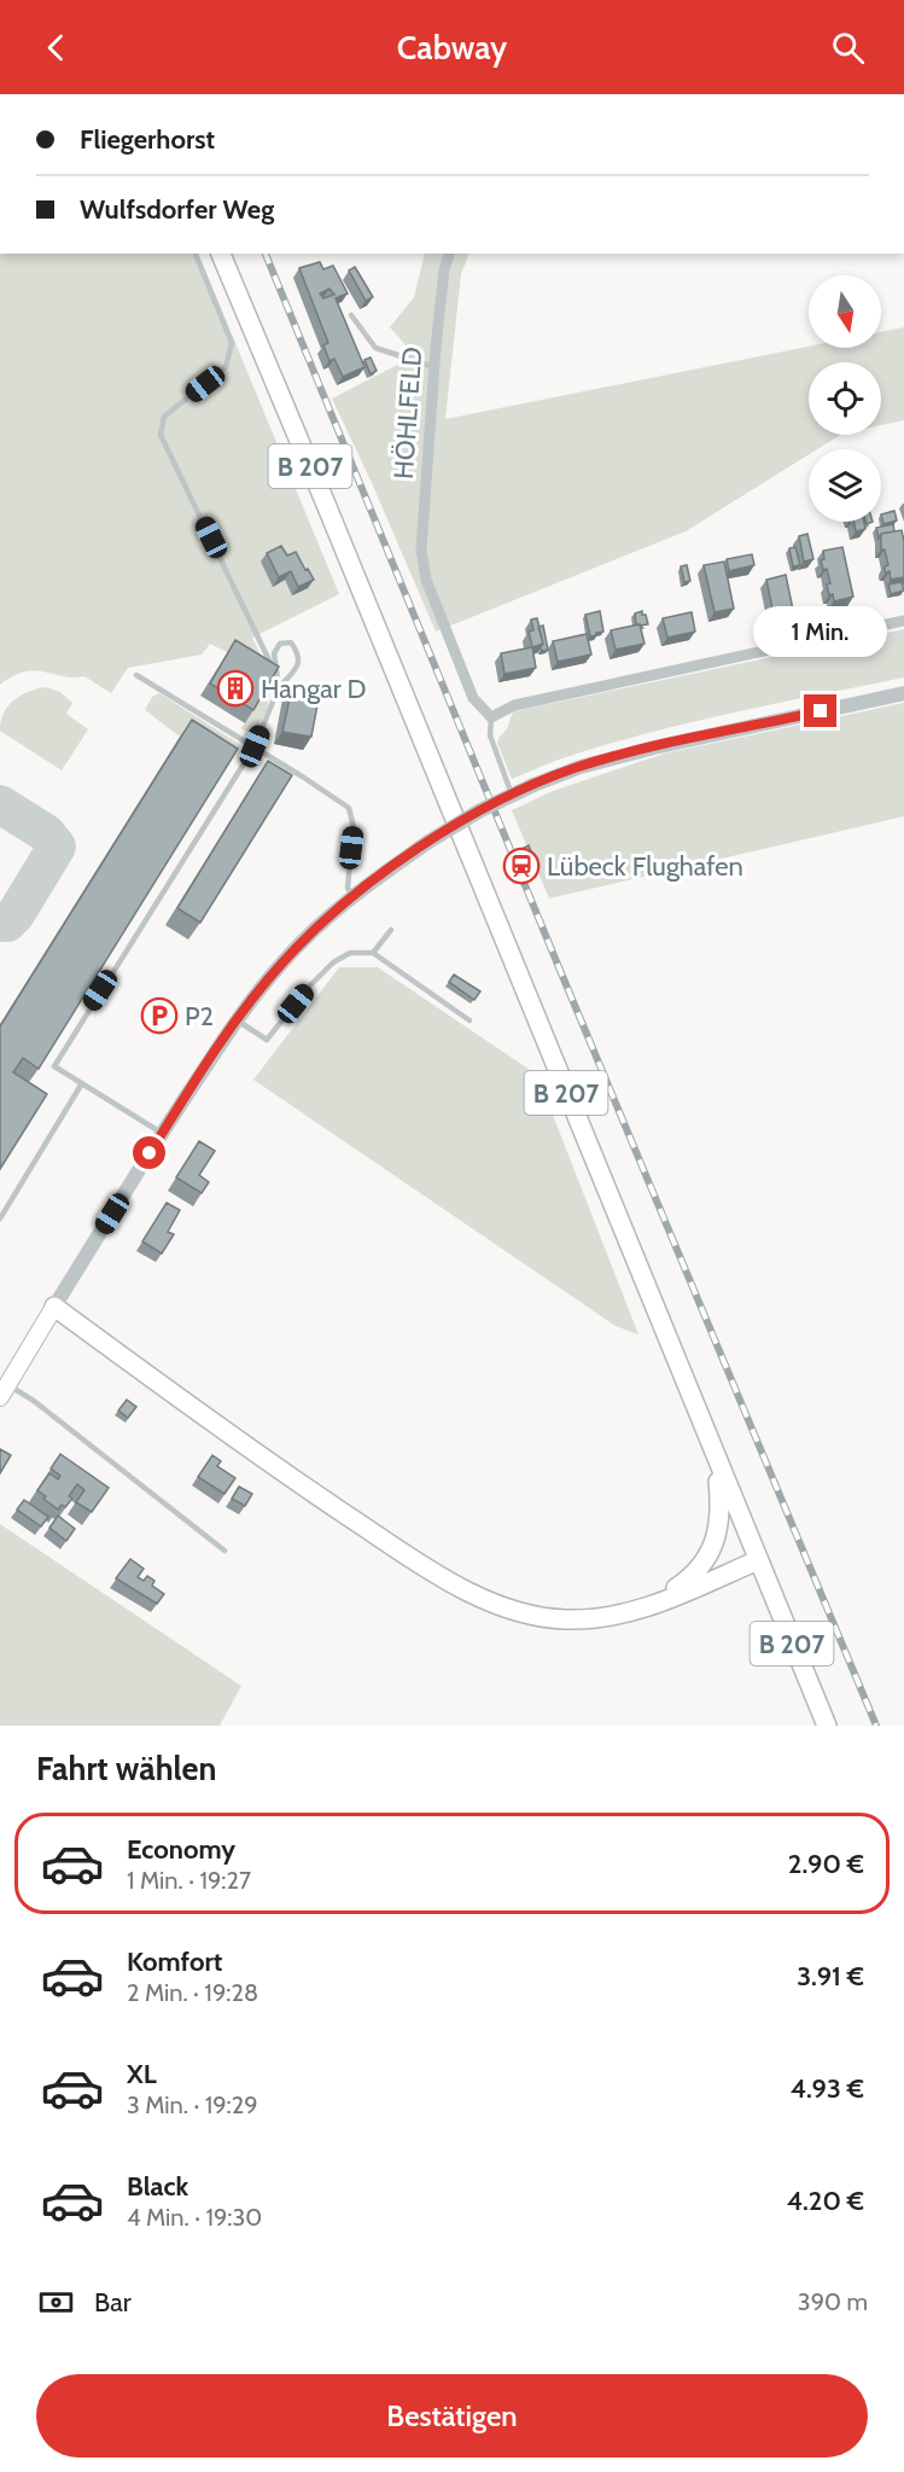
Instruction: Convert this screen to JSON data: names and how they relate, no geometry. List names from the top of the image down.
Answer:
{
  "streets": {
    "main road": ["B 207"],
    "street": ["HÖHLFELD"]
  },
  "places": {
    "building": ["Hangar D"],
    "station": ["Lübeck Flughafen"],
    "parking": ["P2"]
  },
  "north": "bottom",
  "page": {
    "header": "Cabway",
    "banner": ["Fliegerhorst", "Wulfsdorfer Weg"],
    "bubble": "1 Min.",
    "heading": "Fahrt wählen",
    "list": [
      {
        "name": "Economy",
        "note": "1 Min. · 19:27",
        "value": "2.90 €"
      },
      {
        "name": "Komfort",
        "note": "2 Min. · 19:28",
        "value": "3.91 €"
      },
      {
        "name": "XL",
        "note": "3 Min. · 19:29",
        "value": "4.93 €"
      },
      {
        "name": "Black",
        "note": "4 Min. · 19:30",
        "value": "4.20 €"
      }
    ],
    "pay": ["Bar", "390 m"],
    "buttons": "Bestätigen"
  }
}
